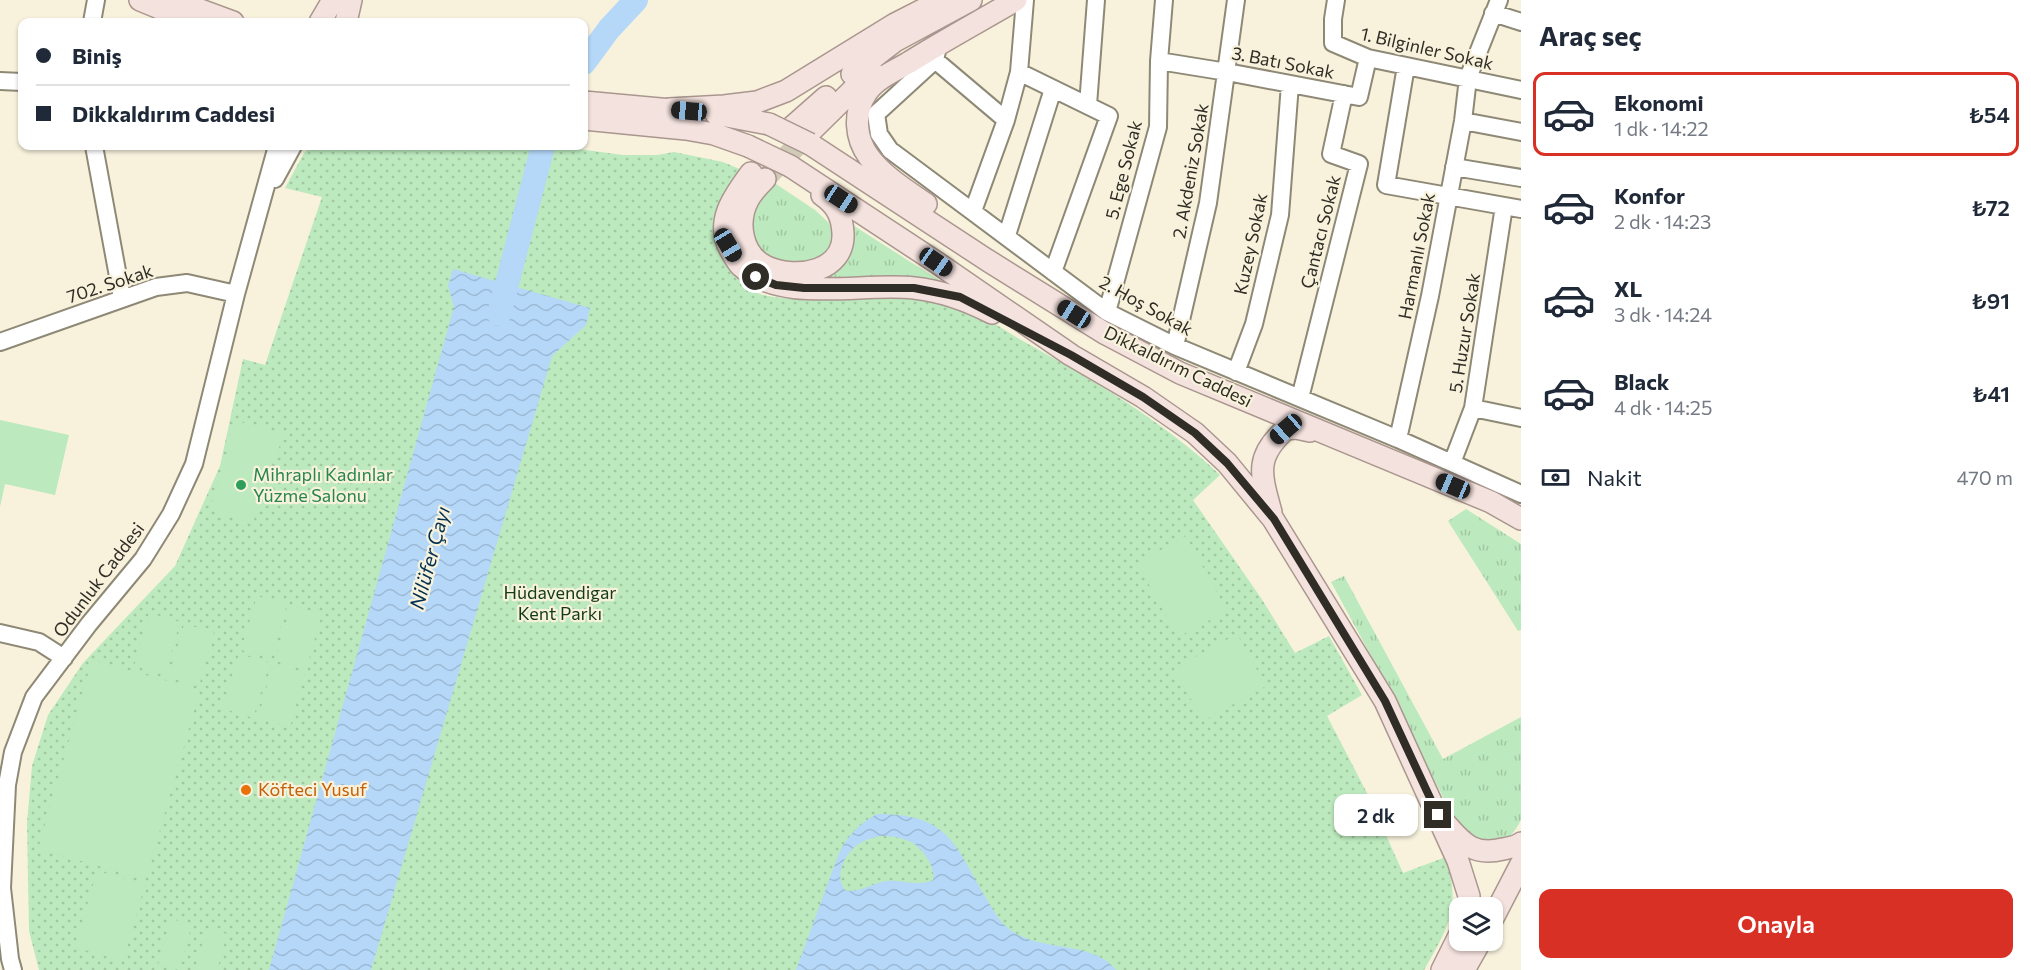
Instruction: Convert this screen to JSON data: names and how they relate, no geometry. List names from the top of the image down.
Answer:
{
  "streets": {
    "main road": ["Dikkaldırım Caddesi"],
    "street": [
      "1. Bilginler Sokak",
      "3. Batı Sokak",
      "5. Ege Sokak",
      "2. Akdeniz Sokak",
      "Çantacı Sokak",
      "Kuzey Sokak",
      "Harmanlı Sokak",
      "702. Sokak",
      "2. Hoş Sokak",
      "5. Huzur Sokak",
      "Odunluk Caddesi"
    ]
  },
  "crossings": [
    ["1. Bilginler Sokak", "3. Batı Sokak"],
    ["1. Bilginler Sokak", "Harmanlı Sokak"],
    ["3. Batı Sokak", "5. Ege Sokak"],
    ["3. Batı Sokak", "2. Akdeniz Sokak"],
    ["3. Batı Sokak", "Çantacı Sokak"],
    ["3. Batı Sokak", "Kuzey Sokak"],
    ["5. Ege Sokak", "2. Hoş Sokak"],
    ["2. Akdeniz Sokak", "2. Hoş Sokak"],
    ["Çantacı Sokak", "2. Hoş Sokak"],
    ["Kuzey Sokak", "2. Hoş Sokak"],
    ["Harmanlı Sokak", "2. Hoş Sokak"],
    ["702. Sokak", "Odunluk Caddesi"],
    ["2. Hoş Sokak", "5. Huzur Sokak"]
  ],
  "water": ["Nilüfer Çayı"],
  "parks": ["Hüdavendigar Kent Parkı"],
  "places": ["Mihraplı Kadınlar Yüzme Salonu", "Köfteci Yusuf"],
  "page": {
    "heading": "Araç seç",
    "banner": ["Biniş", "Dikkaldırım Caddesi"],
    "list": [
      {
        "name": "Ekonomi",
        "note": "1 dk · 14:22",
        "value": "₺54"
      },
      {
        "name": "Konfor",
        "note": "2 dk · 14:23",
        "value": "₺72"
      },
      {
        "name": "XL",
        "note": "3 dk · 14:24",
        "value": "₺91"
      },
      {
        "name": "Black",
        "note": "4 dk · 14:25",
        "value": "₺41"
      }
    ],
    "pay": ["Nakit", "470 m"],
    "bubble": "2 dk",
    "buttons": "Onayla"
  }
}
